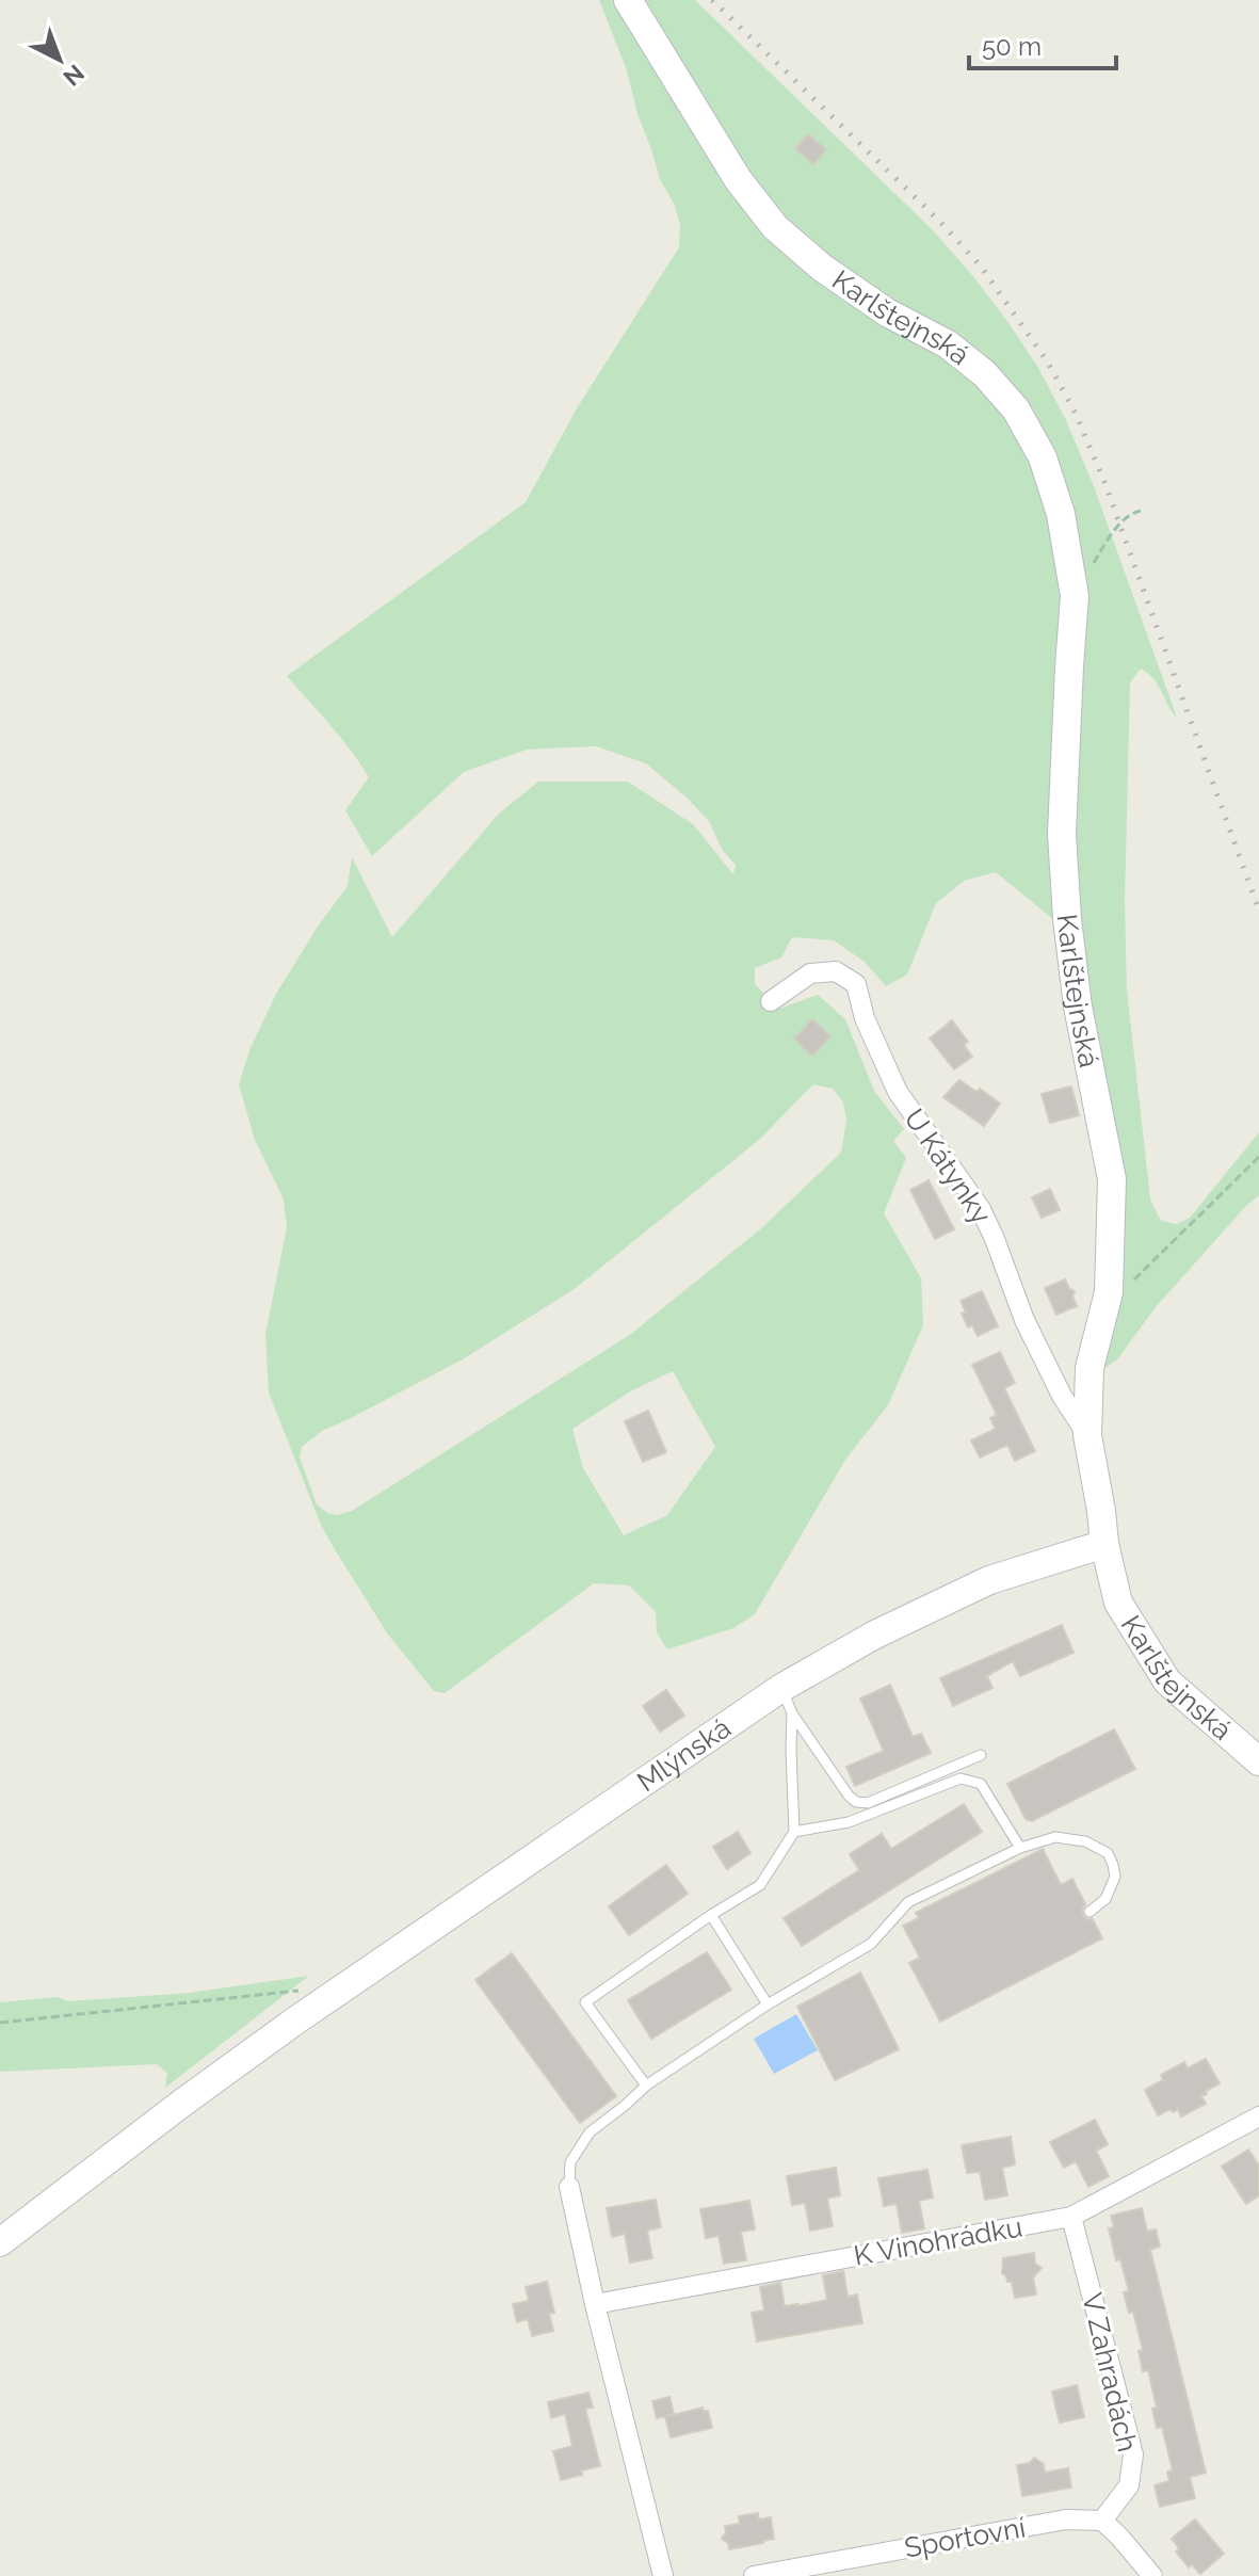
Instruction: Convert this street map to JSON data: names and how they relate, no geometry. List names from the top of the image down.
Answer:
{
  "streets": {
    "street": [
      "Karlštejnská",
      "U Kátynky",
      "Mlýnská",
      "K Vinohrádku",
      "V Zahradách",
      "Sportovní"
    ]
  },
  "crossings": [
    ["Karlštejnská", "U Kátynky"],
    ["Karlštejnská", "Mlýnská"],
    ["K Vinohrádku", "V Zahradách"],
    ["V Zahradách", "Sportovní"]
  ],
  "scale_bar": "50 m",
  "north": "bottom right"
}
